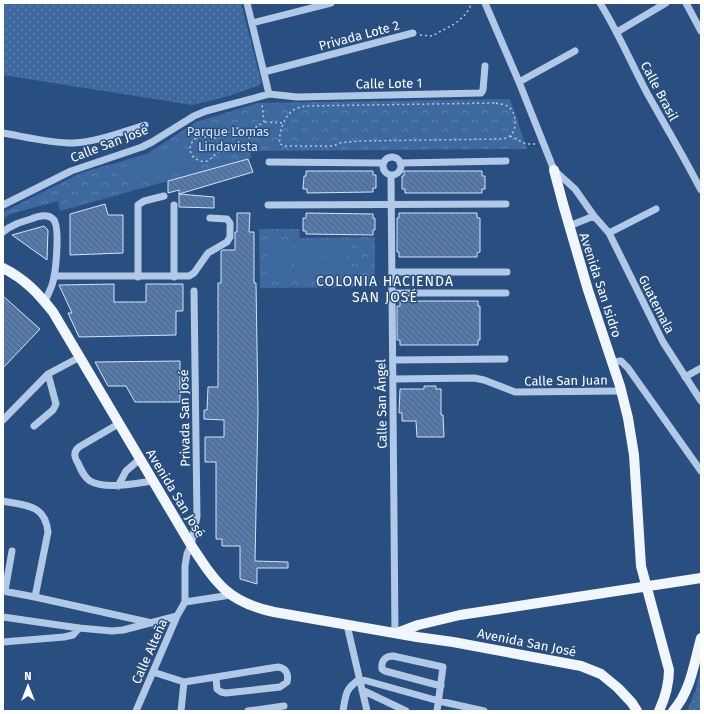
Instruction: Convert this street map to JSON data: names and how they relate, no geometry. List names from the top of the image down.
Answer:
{
  "streets": {
    "main road": ["Avenida San Isidro", "Avenida San José"],
    "street": [
      "Privada Lote 2",
      "Calle Lote 1",
      "Calle Brasil",
      "Calle San José",
      "Guatemala",
      "Calle San Juan",
      "Calle San Ángel",
      "Privada San José",
      "Calle Alteña"
    ]
  },
  "crossings": [
    ["Calle Lote 1", "Calle San José"],
    ["Avenida San Isidro", "Guatemala"],
    ["Avenida San Isidro", "Calle San Juan"],
    ["Avenida San Isidro", "Avenida San José"],
    ["Calle San Juan", "Calle San Ángel"],
    ["Calle San Ángel", "Avenida San José"],
    ["Privada San José", "Avenida San José"],
    ["Privada San José", "Calle Alteña"],
    ["Avenida San José", "Calle Alteña"]
  ],
  "districts": ["COLONIA HACIENDA SAN JOSÉ"],
  "parks": ["Parque Lomas Lindavista"],
  "north": "top"
}
